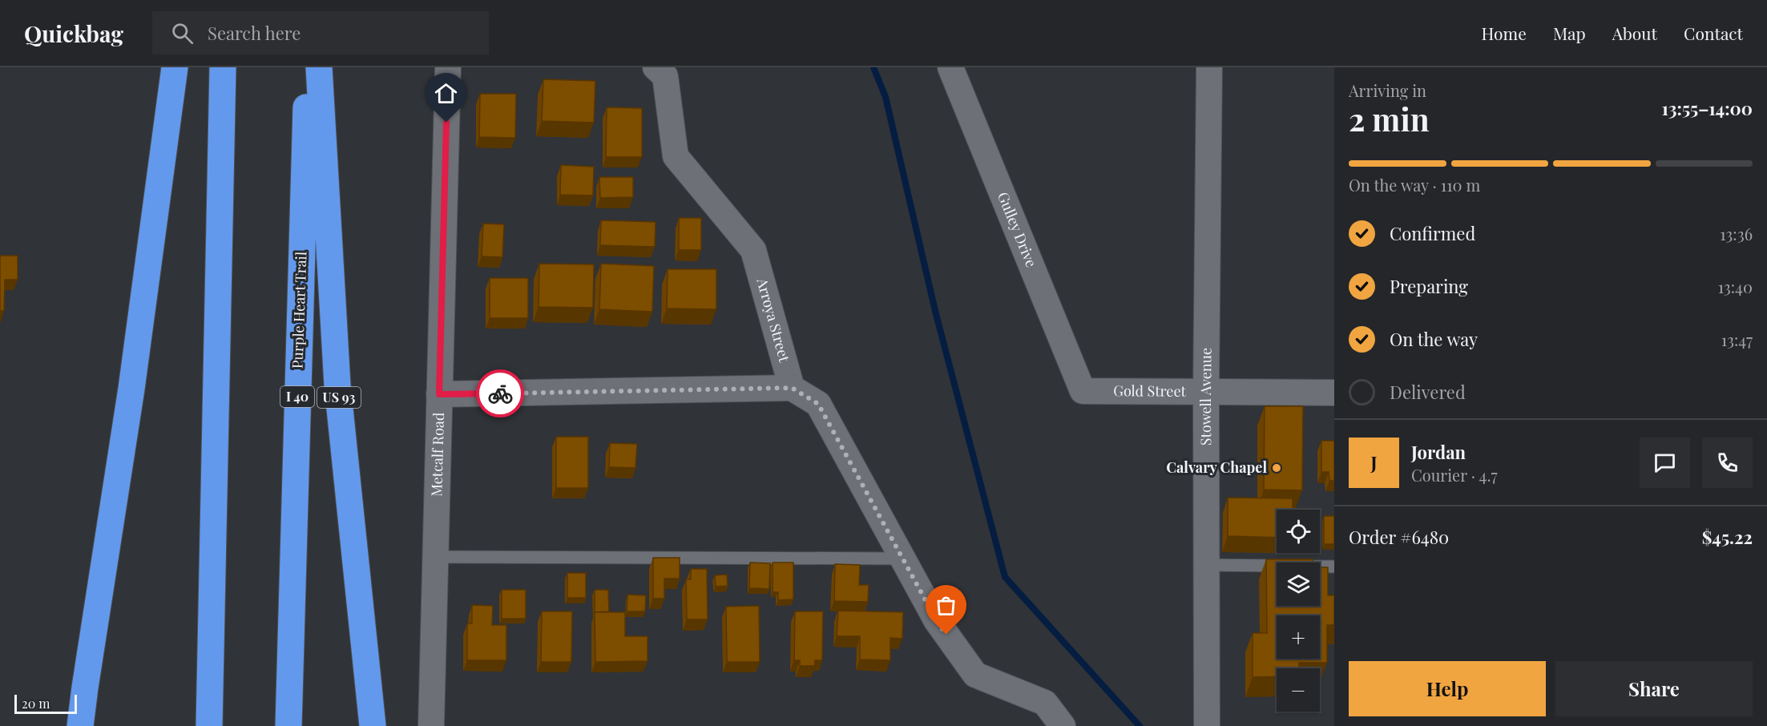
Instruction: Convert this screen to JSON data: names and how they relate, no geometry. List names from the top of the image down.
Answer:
{
  "streets": {
    "highway": ["Purple Heart Trail", "I 40", "US 93"],
    "street": [
      "Gulley Drive",
      "Arroya Street",
      "Gold Street",
      "Stowell Avenue",
      "Metcalf Road"
    ]
  },
  "crossings": [
    ["Gulley Drive", "Gold Street"],
    ["Gold Street", "Stowell Avenue"]
  ],
  "places": ["Calvary Chapel"],
  "scale_bar": "20 m",
  "page": {
    "header": "Quickbag",
    "search": "Search here",
    "nav": [
      "Home",
      "Map",
      "About",
      "Contact"
    ],
    "heading": ["2 min", "Arriving in", "13:55–14:00"],
    "panel": [
      "Jordan",
      "Courier · 4.7",
      "Order #6480",
      "$45.22"
    ],
    "bar": "On the way · 110 m",
    "list": [
      ["Confirmed", "13:36"],
      ["Preparing", "13:40"],
      ["On the way", "13:47"],
      "Delivered"
    ],
    "round": "J",
    "map_buttons": ["+", "−"],
    "buttons": ["Help", "Share"],
    "scale": "20 m"
  }
}
